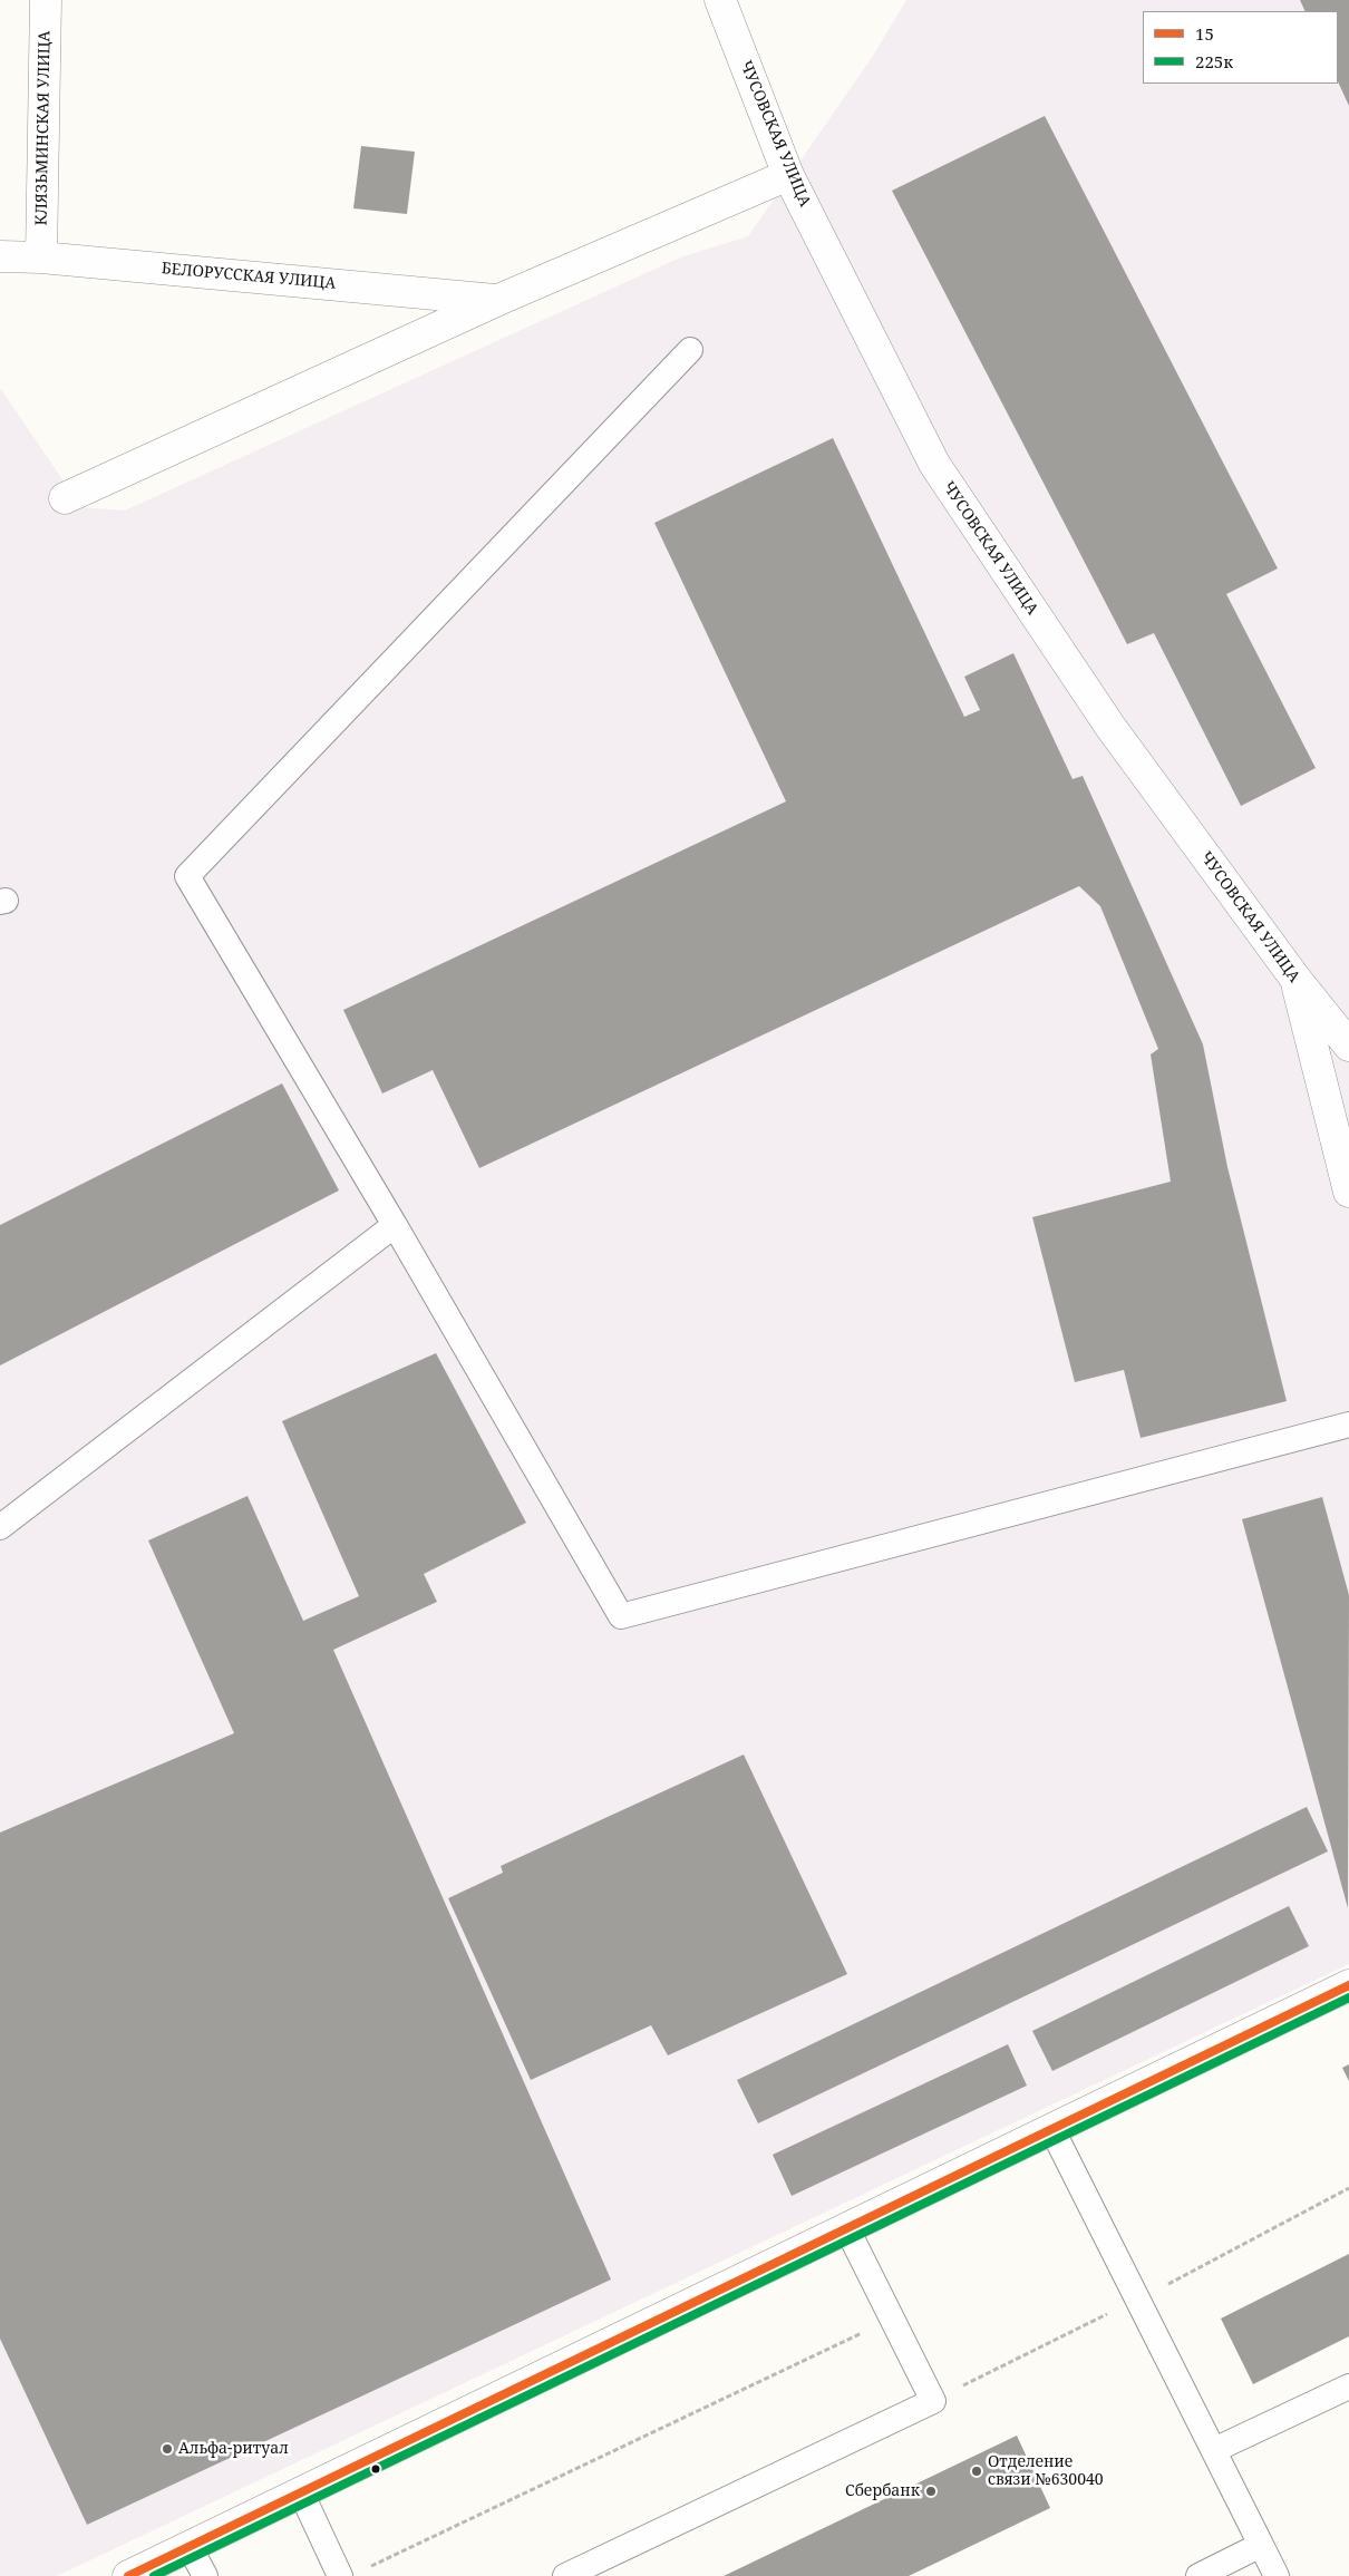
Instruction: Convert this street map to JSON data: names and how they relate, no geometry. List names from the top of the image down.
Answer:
{
  "streets": {
    "street": ["КЛЯЗЬМИНСКАЯ УЛИЦА", "ЧУСОВСКАЯ УЛИЦА", "БЕЛОРУССКАЯ УЛИЦА"]
  },
  "crossings": [
    ["КЛЯЗЬМИНСКАЯ УЛИЦА", "БЕЛОРУССКАЯ УЛИЦА"]
  ],
  "places": ["Альфа-ритуал", "Отделение связи №630040", "Сбербанк"],
  "lines": ["transit line 15", "transit line 225к"],
  "legend": ["15", "225к"]
}
